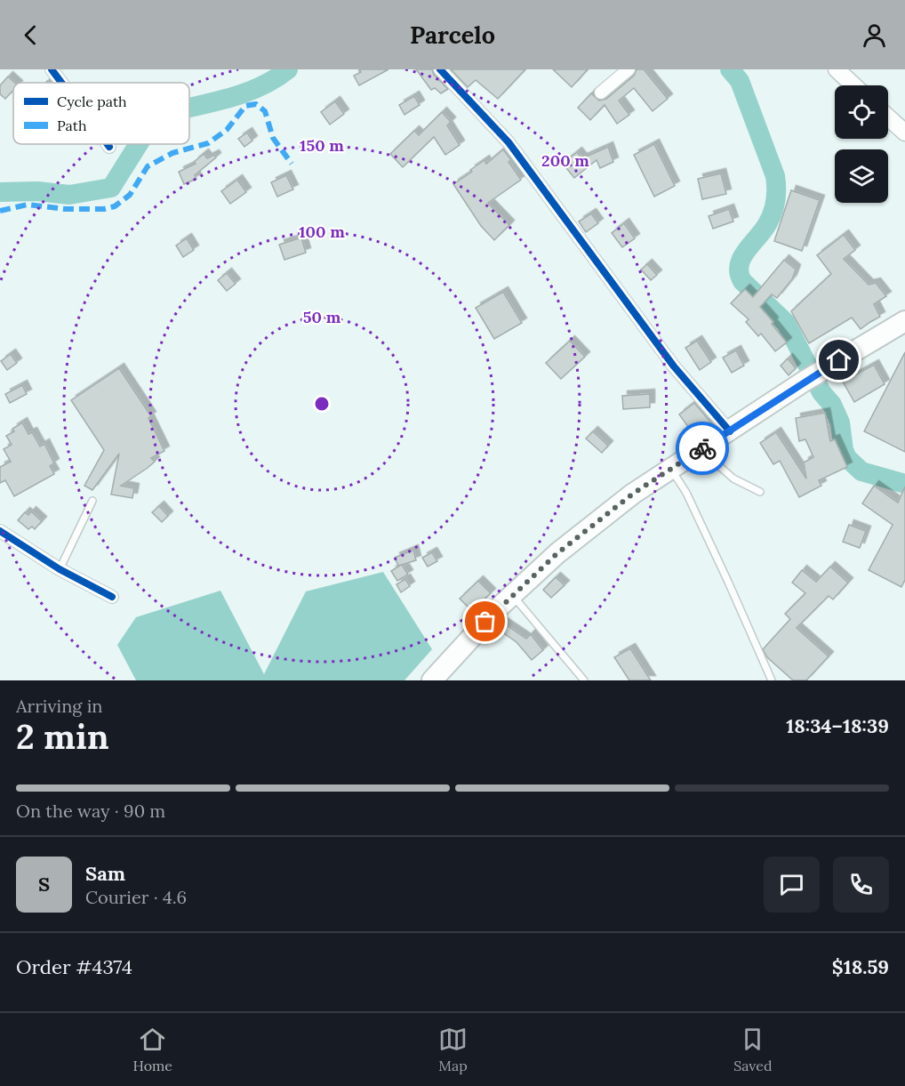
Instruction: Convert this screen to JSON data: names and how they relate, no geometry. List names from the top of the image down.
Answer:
{
  "legend": ["Cycle path", "Path"],
  "page": {
    "header": "Parcelo",
    "heading": ["2 min", "Arriving in", "18:34–18:39"],
    "panel": [
      "Sam",
      "Courier · 4.6",
      "Order #4374",
      "$18.59"
    ],
    "bar": "On the way · 90 m",
    "round": "S",
    "tabs": ["Home", "Map", "Saved"]
  },
  "rings": [
    "150 m",
    "200 m",
    "100 m",
    "50 m"
  ]
}
